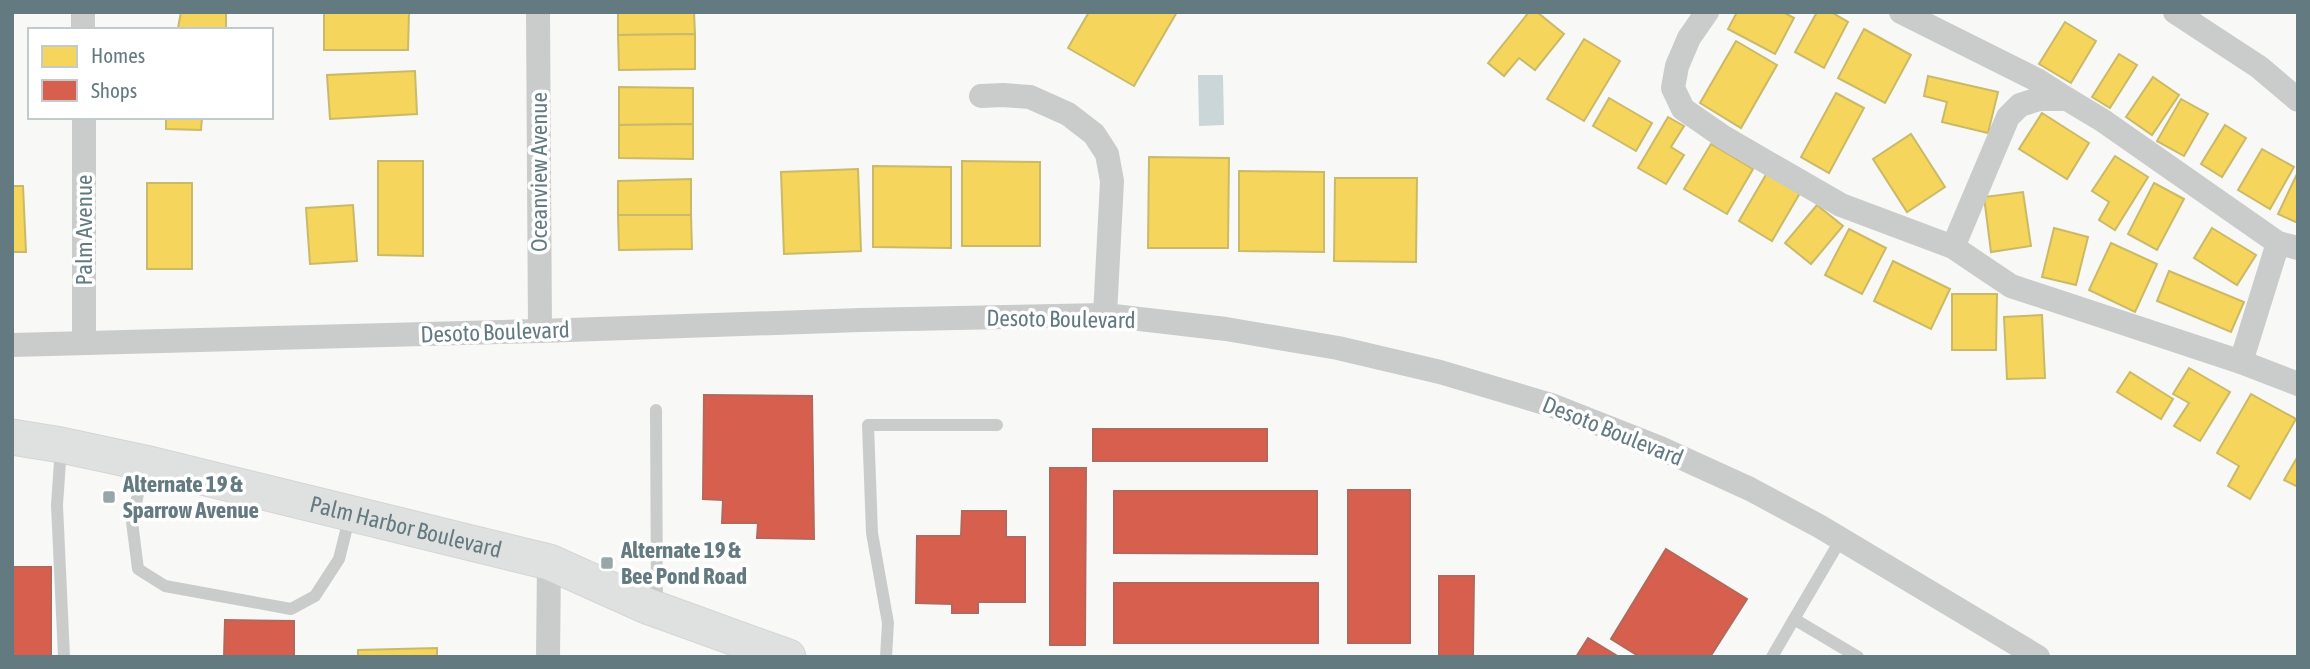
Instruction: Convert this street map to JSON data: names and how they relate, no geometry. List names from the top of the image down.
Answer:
{
  "streets": {
    "main road": ["Palm Harbor Boulevard"],
    "street": ["Oceanview Avenue", "Palm Avenue", "Desoto Boulevard"]
  },
  "crossings": [
    ["Oceanview Avenue", "Desoto Boulevard"],
    ["Palm Avenue", "Desoto Boulevard"]
  ],
  "places": {
    "transit": ["Alternate 19 & Sparrow Avenue", "Alternate 19 & Bee Pond Road"]
  },
  "legend": ["Homes", "Shops"]
}
